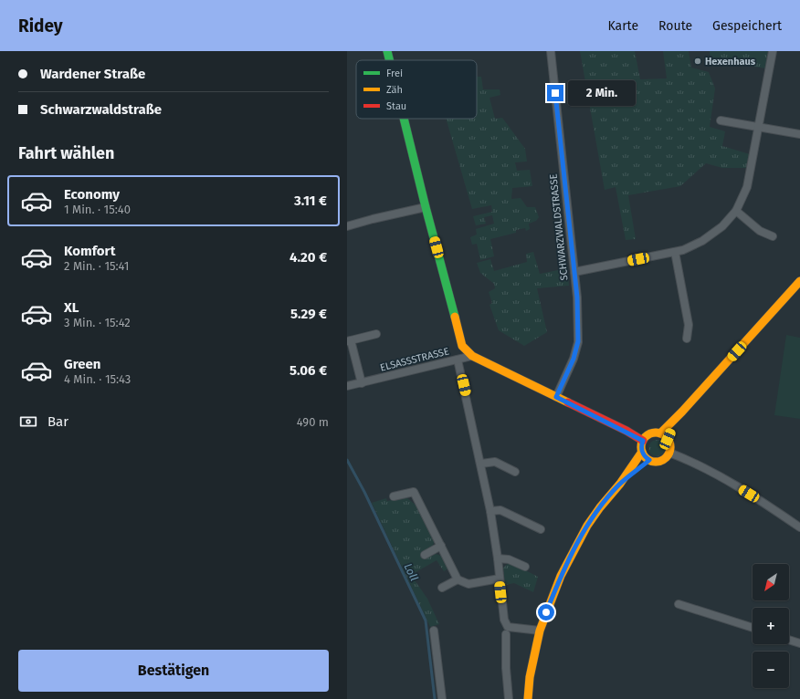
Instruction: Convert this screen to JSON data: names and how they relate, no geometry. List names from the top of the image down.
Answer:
{
  "streets": {
    "street": ["SCHWARZWALDSTRASSE", "ELSASSSTRASSE"]
  },
  "water": ["Loll"],
  "places": ["Hexenhaus"],
  "legend": ["Frei", "Zäh", "Stau"],
  "north": "bottom left",
  "page": {
    "header": "Ridey",
    "nav": ["Karte", "Route", "Gespeichert"],
    "banner": ["Wardener Straße", "Schwarzwaldstraße"],
    "bubble": "2 Min.",
    "heading": "Fahrt wählen",
    "list": [
      {
        "name": "Economy",
        "note": "1 Min. · 15:40",
        "value": "3.11 €"
      },
      {
        "name": "Komfort",
        "note": "2 Min. · 15:41",
        "value": "4.20 €"
      },
      {
        "name": "XL",
        "note": "3 Min. · 15:42",
        "value": "5.29 €"
      },
      {
        "name": "Green",
        "note": "4 Min. · 15:43",
        "value": "5.06 €"
      }
    ],
    "pay": ["Bar", "490 m"],
    "map_buttons": ["+", "−"],
    "buttons": "Bestätigen"
  }
}
